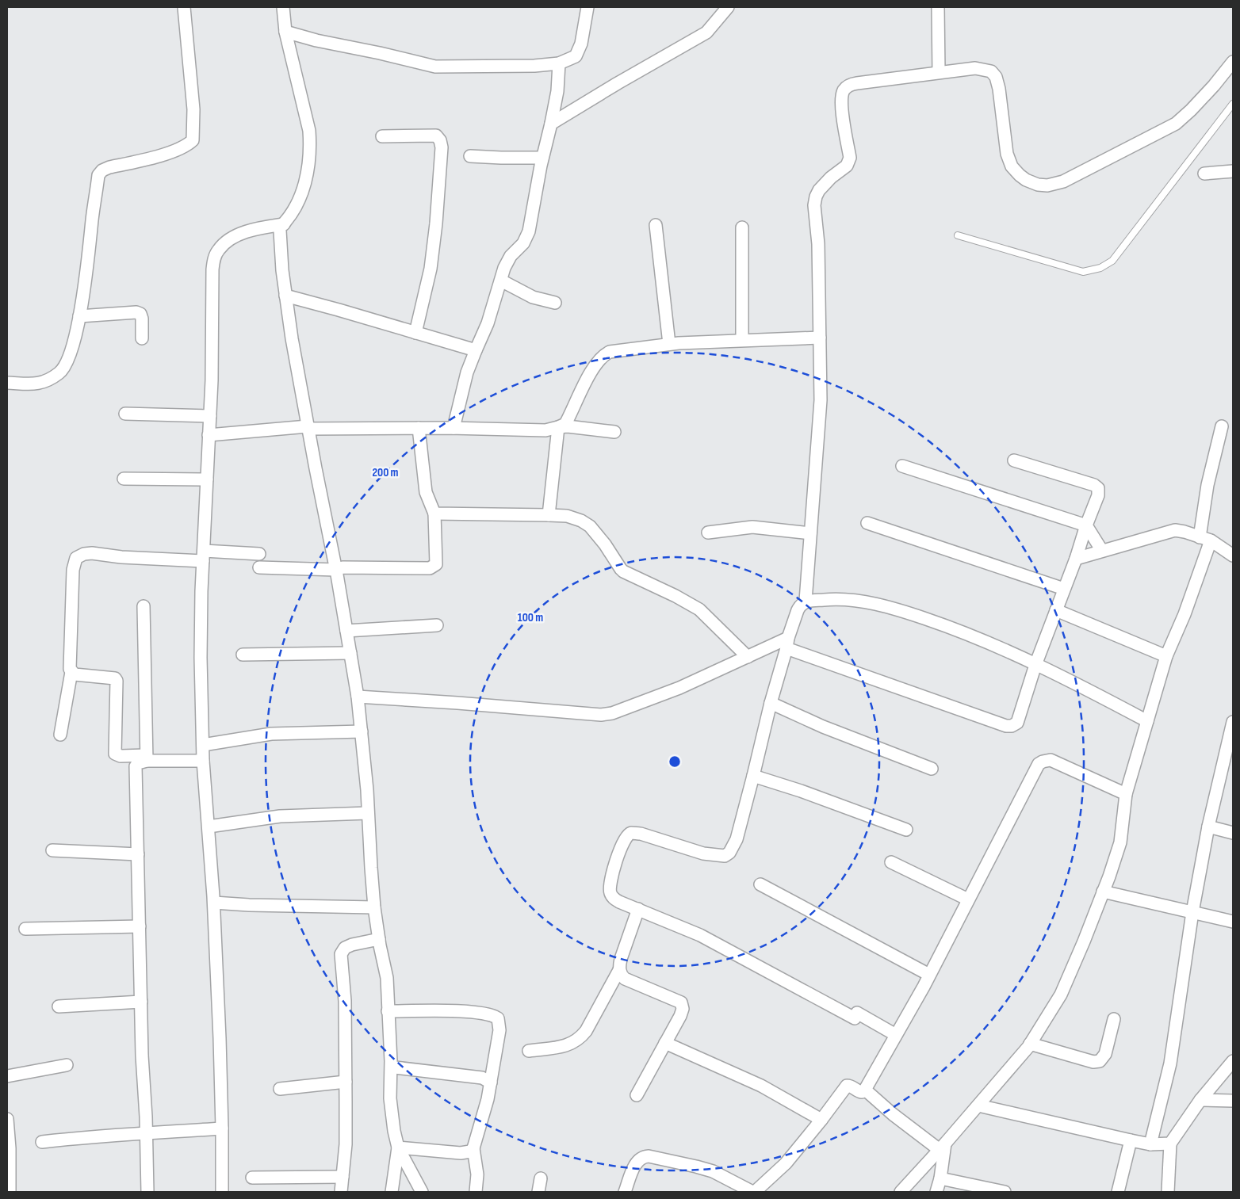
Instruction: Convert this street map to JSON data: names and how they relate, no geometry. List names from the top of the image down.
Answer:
{
  "rings": ["200 m", "100 m"]
}
